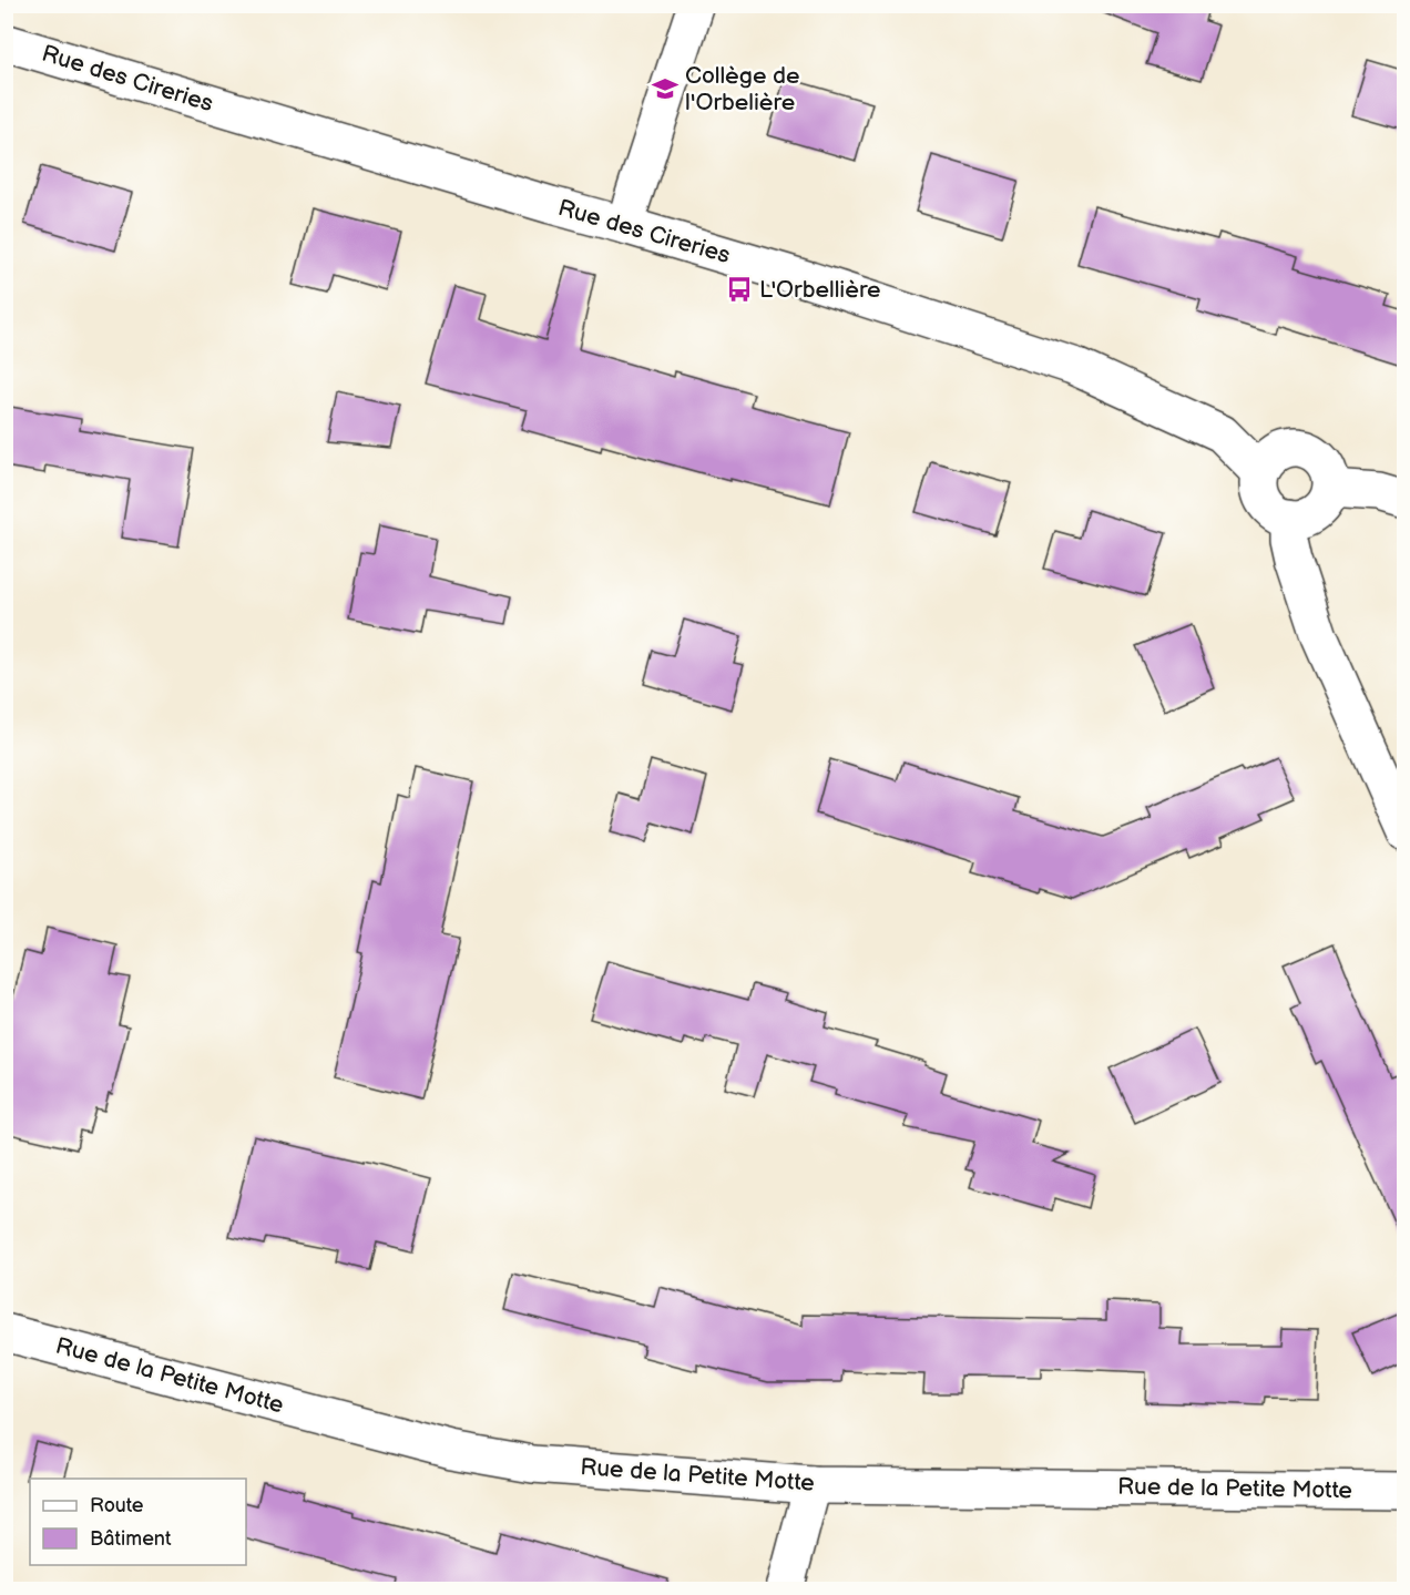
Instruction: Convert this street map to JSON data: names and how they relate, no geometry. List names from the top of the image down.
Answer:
{
  "streets": {
    "street": ["Rue des Cireries", "Rue de la Petite Motte"]
  },
  "places": {
    "school or university": ["Collège de l'Orbelière"],
    "bus stop": ["L'Orbellière"]
  },
  "legend": ["Route", "Bâtiment"]
}
